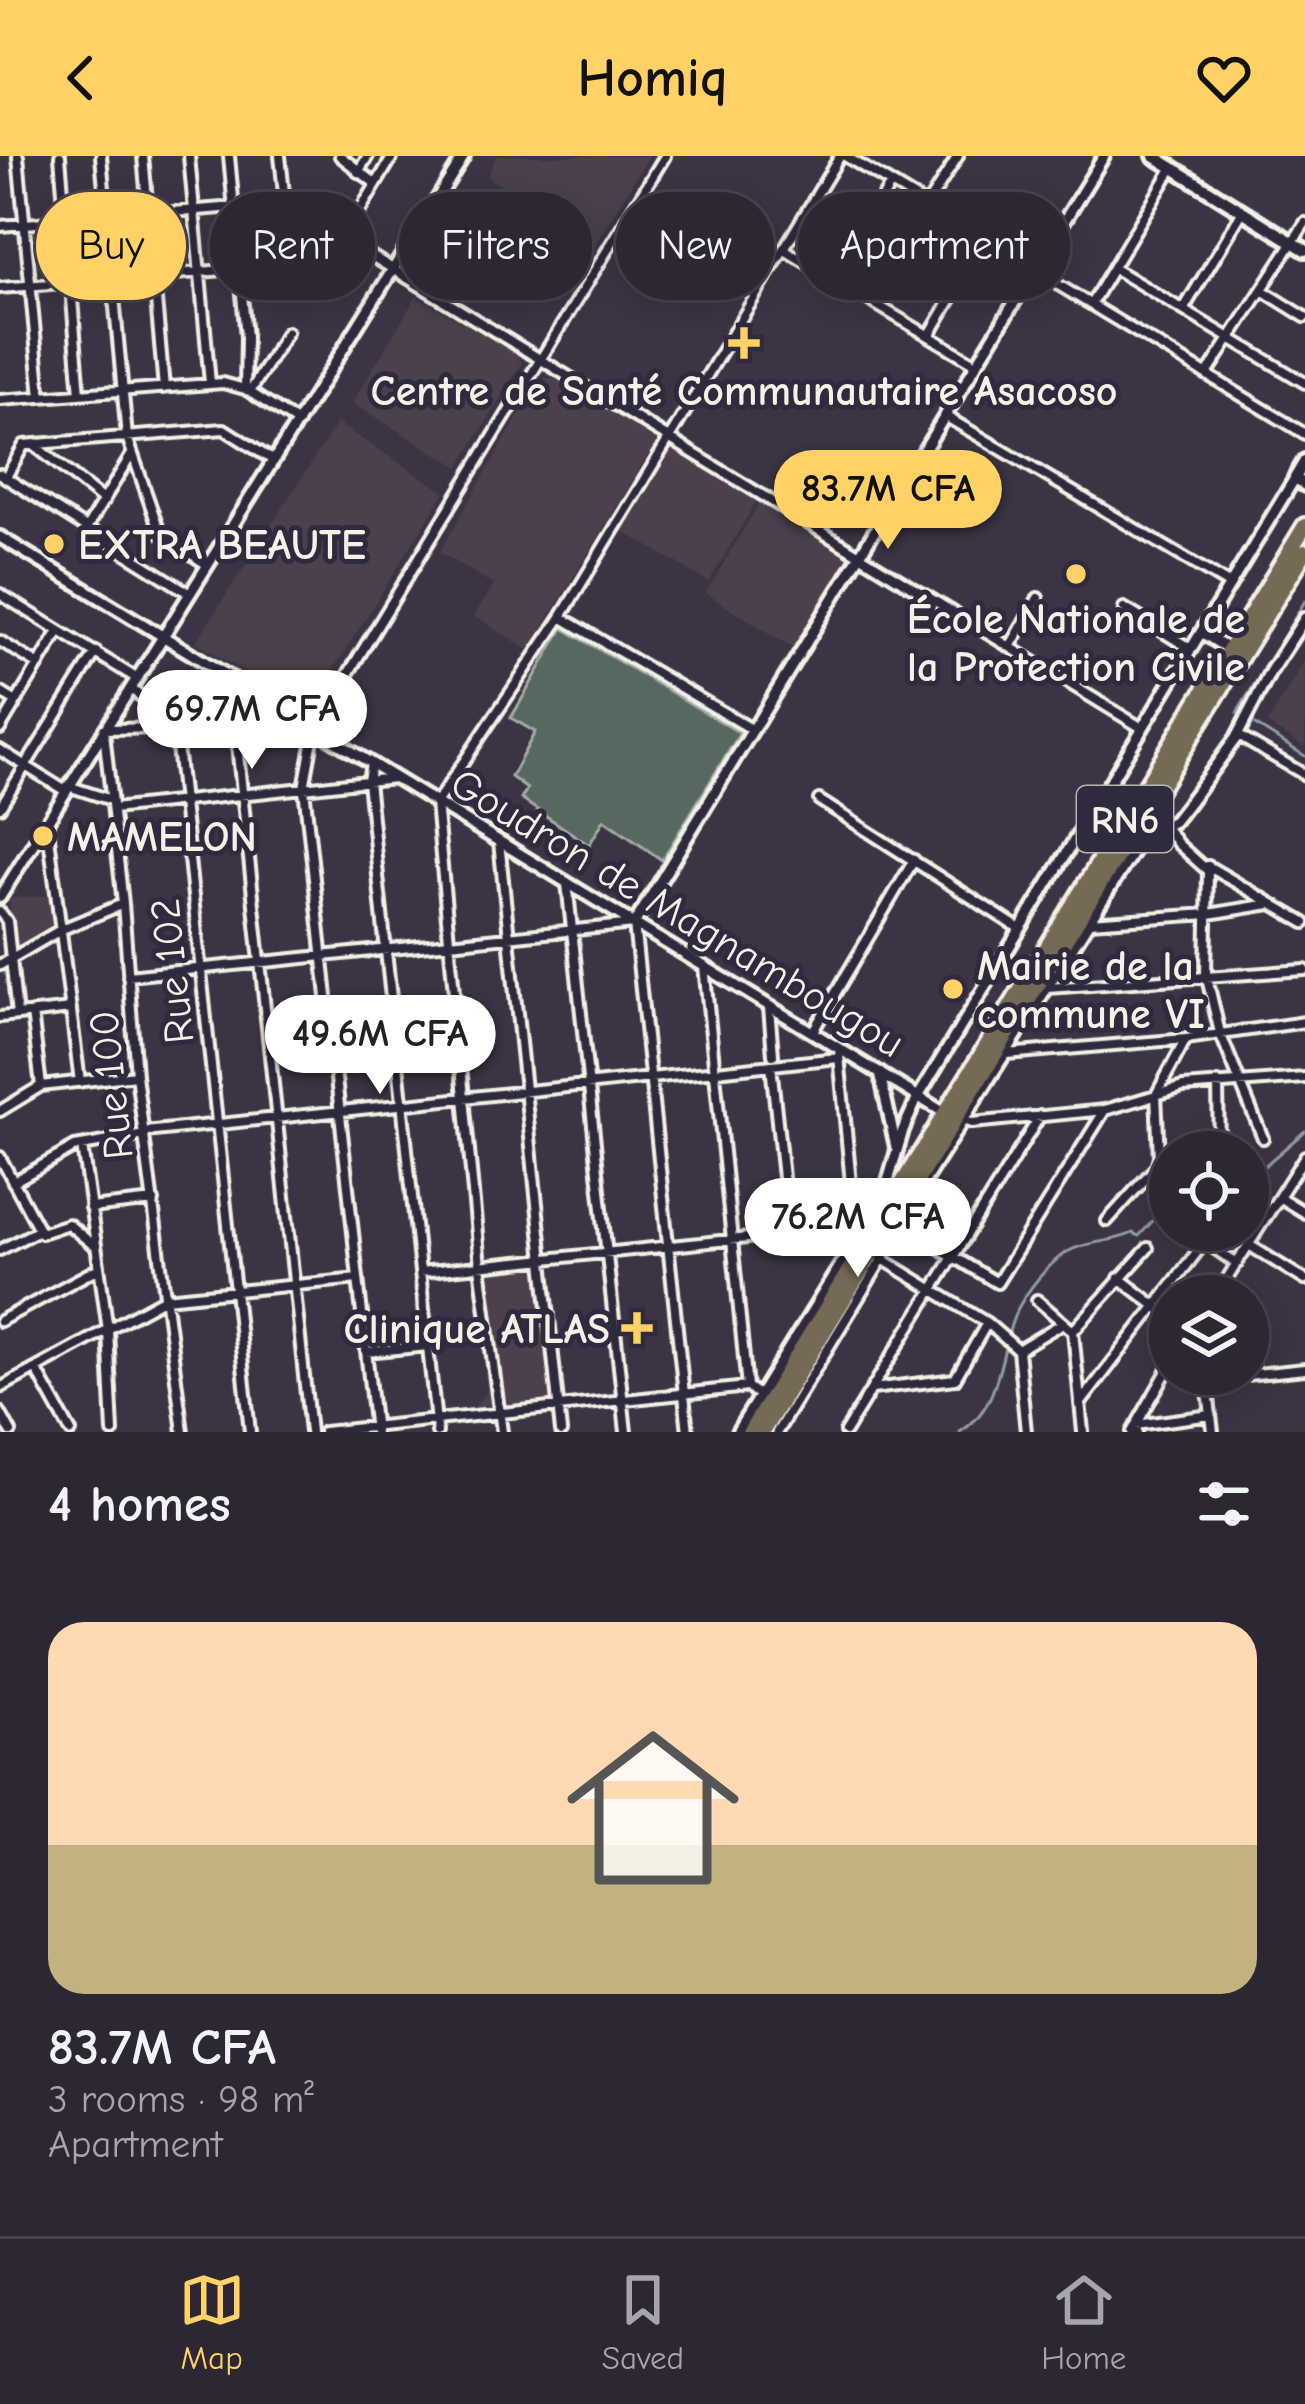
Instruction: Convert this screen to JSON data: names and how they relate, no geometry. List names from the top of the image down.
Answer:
{
  "streets": {
    "highway": ["RN6"],
    "street": ["Goudron de Magnambougou", "Rue 102", "Rue 100"]
  },
  "crossings": [
    ["RN6", "Goudron de Magnambougou"]
  ],
  "places": {
    "health": ["Centre de Santé Communautaire Asacoso", "Clinique ATLAS"],
    "other": [
      "EXTRA BEAUTE",
      "École Nationale de la Protection Civile",
      "MAMELON",
      "Mairie de la commune VI"
    ]
  },
  "page": {
    "header": "Homiq",
    "chip": [
      "Buy",
      "Rent",
      "Filters",
      "New",
      "Apartment"
    ],
    "price": [
      "83.7M CFA",
      "69.7M CFA",
      "49.6M CFA",
      "76.2M CFA"
    ],
    "heading": "4 homes",
    "list": [
      {
        "name": "83.7M CFA",
        "note": "3 rooms · 98 m² · Apartment"
      }
    ],
    "tabs": ["Map", "Saved", "Home"]
  }
}
